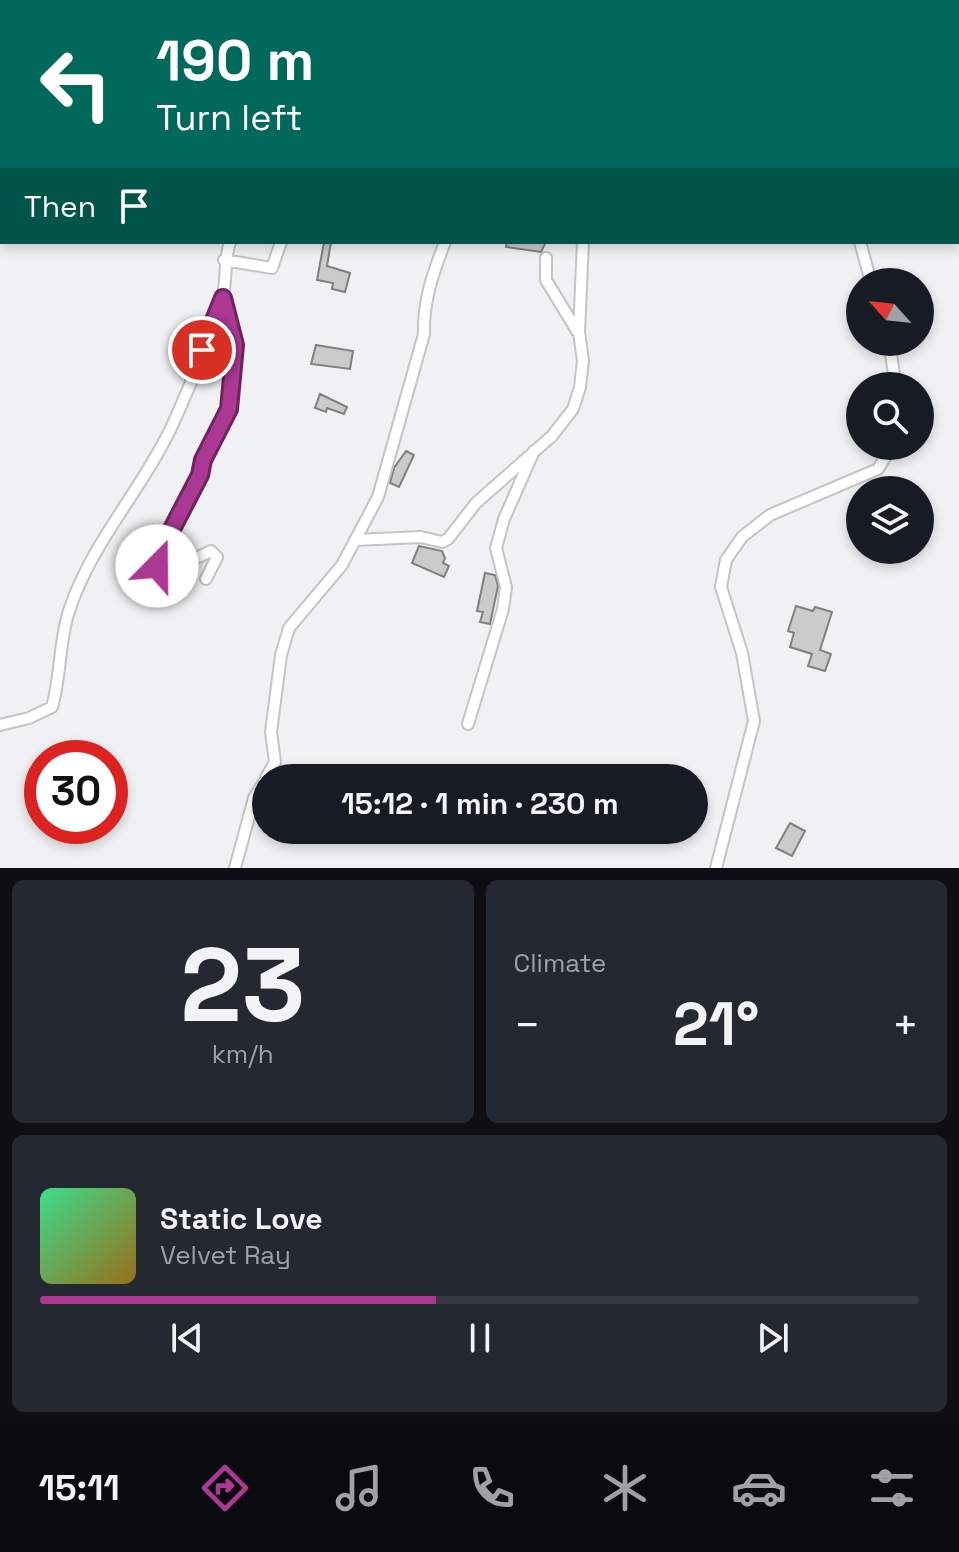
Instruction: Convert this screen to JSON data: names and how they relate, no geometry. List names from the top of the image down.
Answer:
{
  "north": "top left",
  "page": {
    "turn": ["190 m", "Turn left"],
    "then": "Then",
    "limit": "30",
    "trip": "15:12 · 1 min · 230 m",
    "tile": [
      ["23", "km/h"],
      "Climate"
    ],
    "heat": ["−", "21°", "+"],
    "song": ["Static Love", "Velvet Ray"],
    "tabs": "15:11"
  }
}
